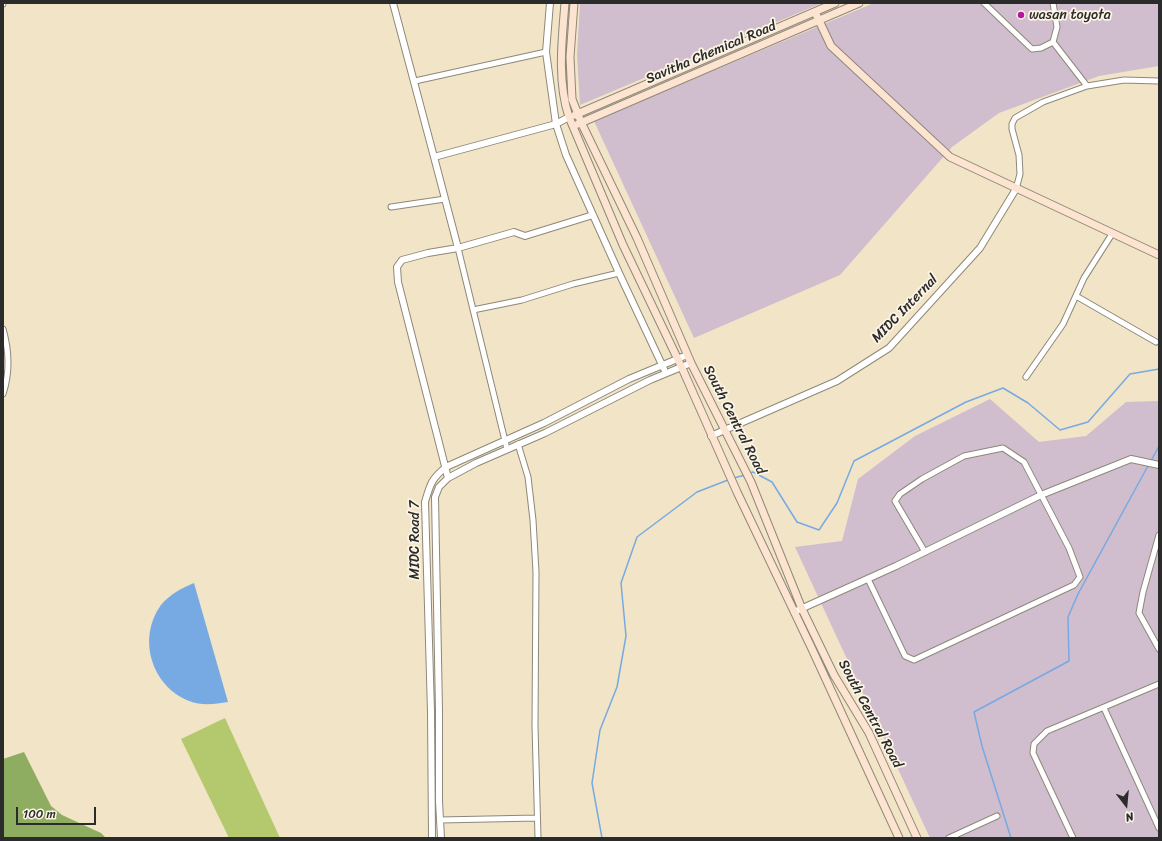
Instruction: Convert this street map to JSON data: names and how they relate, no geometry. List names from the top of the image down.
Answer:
{
  "streets": {
    "main road": ["Savitha Chemical Road", "South Central Road"],
    "street": ["MIDC Internal", "MIDC Road 7"]
  },
  "crossings": [
    ["Savitha Chemical Road", "South Central Road"],
    ["MIDC Internal", "South Central Road"],
    ["South Central Road", "MIDC Road 7"]
  ],
  "places": ["wasan toyota"],
  "scale_bar": "100 m",
  "north": "bottom"
}
